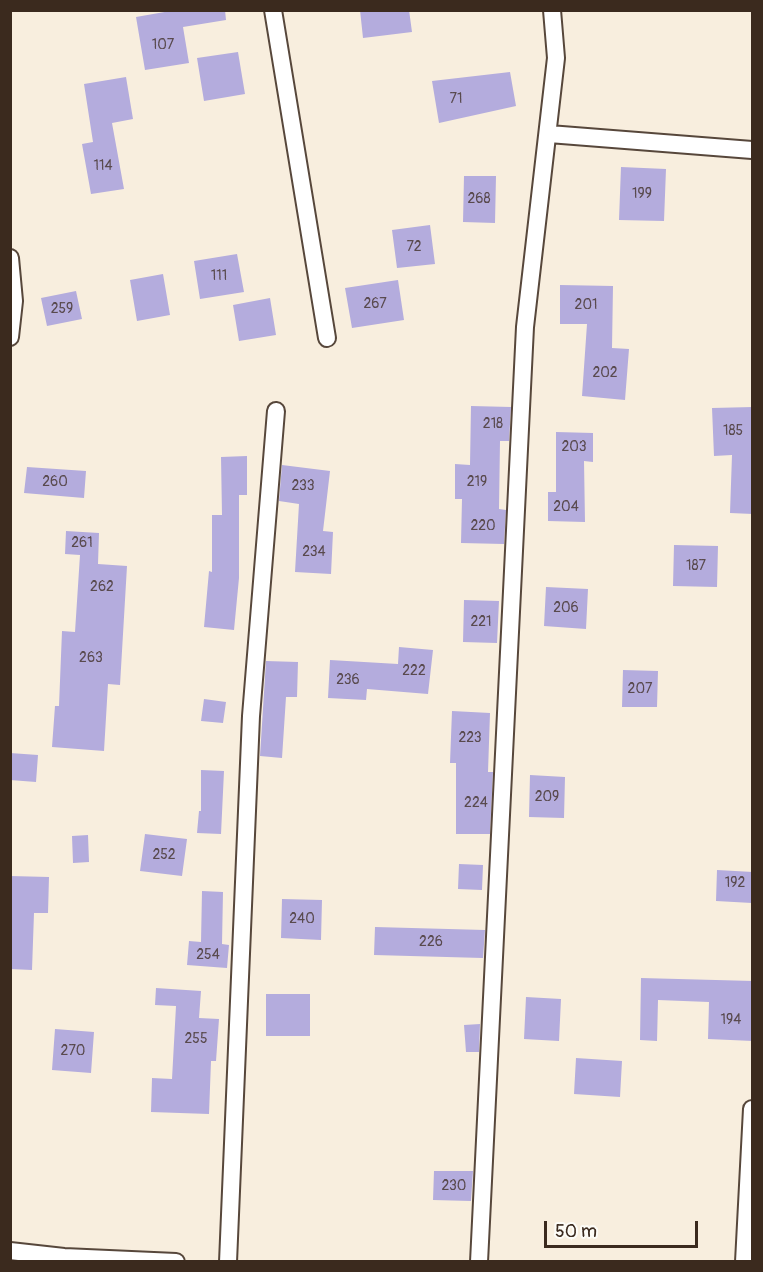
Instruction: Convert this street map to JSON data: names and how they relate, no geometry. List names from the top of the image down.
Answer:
{
  "house_numbers": [
    "107",
    "71",
    "114",
    "199",
    "268",
    "72",
    "111",
    "267",
    "201",
    "259",
    "202",
    "218",
    "185",
    "203",
    "260",
    "219",
    "233",
    "204",
    "220",
    "261",
    "234",
    "187",
    "262",
    "206",
    "221",
    "263",
    "222",
    "236",
    "207",
    "223",
    "209",
    "224",
    "252",
    "192",
    "240",
    "226",
    "254",
    "194",
    "255",
    "270",
    "230"
  ],
  "scale_bar": "50 m"
}
